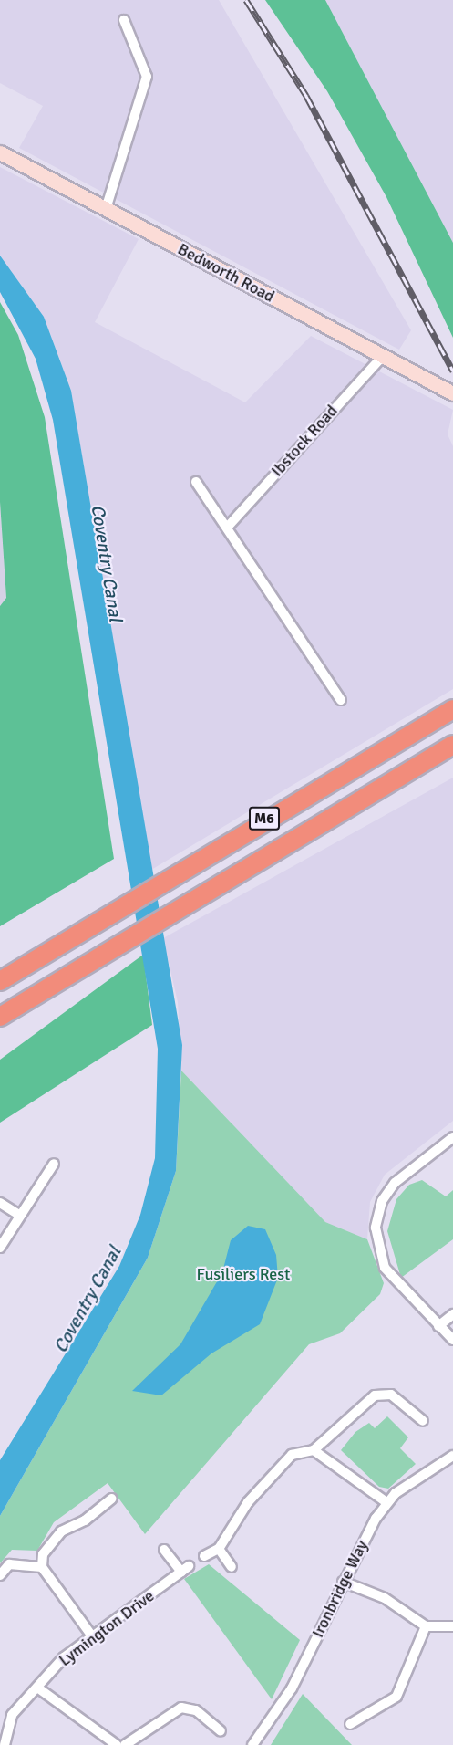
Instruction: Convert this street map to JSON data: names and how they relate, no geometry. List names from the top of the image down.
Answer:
{
  "streets": {
    "highway": ["M6"],
    "main road": ["Bedworth Road"],
    "street": ["Ibstock Road", "Ironbridge Way", "Lymington Drive"]
  },
  "crossings": [
    ["Bedworth Road", "Ibstock Road"]
  ],
  "water": ["Coventry Canal"],
  "parks": ["Fusiliers Rest"]
}
